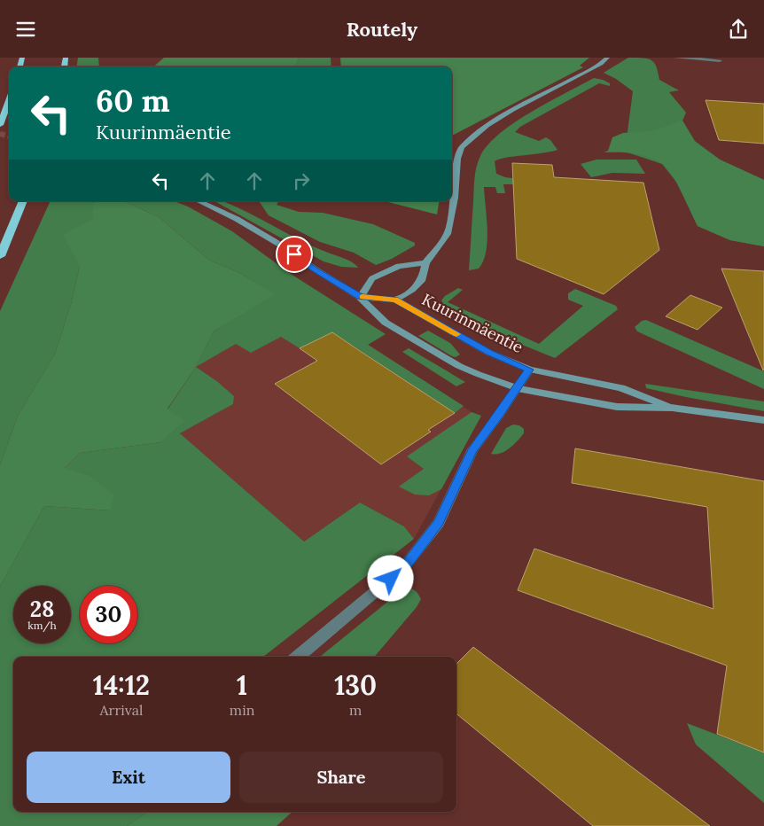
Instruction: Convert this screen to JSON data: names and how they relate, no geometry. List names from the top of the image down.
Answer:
{
  "streets": {
    "street": ["Kuurinmäentie"]
  },
  "page": {
    "header": "Routely",
    "turn": ["60 m", "Kuurinmäentie"],
    "speed": "28 km/h",
    "limit": "30",
    "eta": [
      "14:12",
      "Arrival",
      "1",
      "min",
      "130",
      "m"
    ],
    "buttons": ["Exit", "Share"]
  }
}
